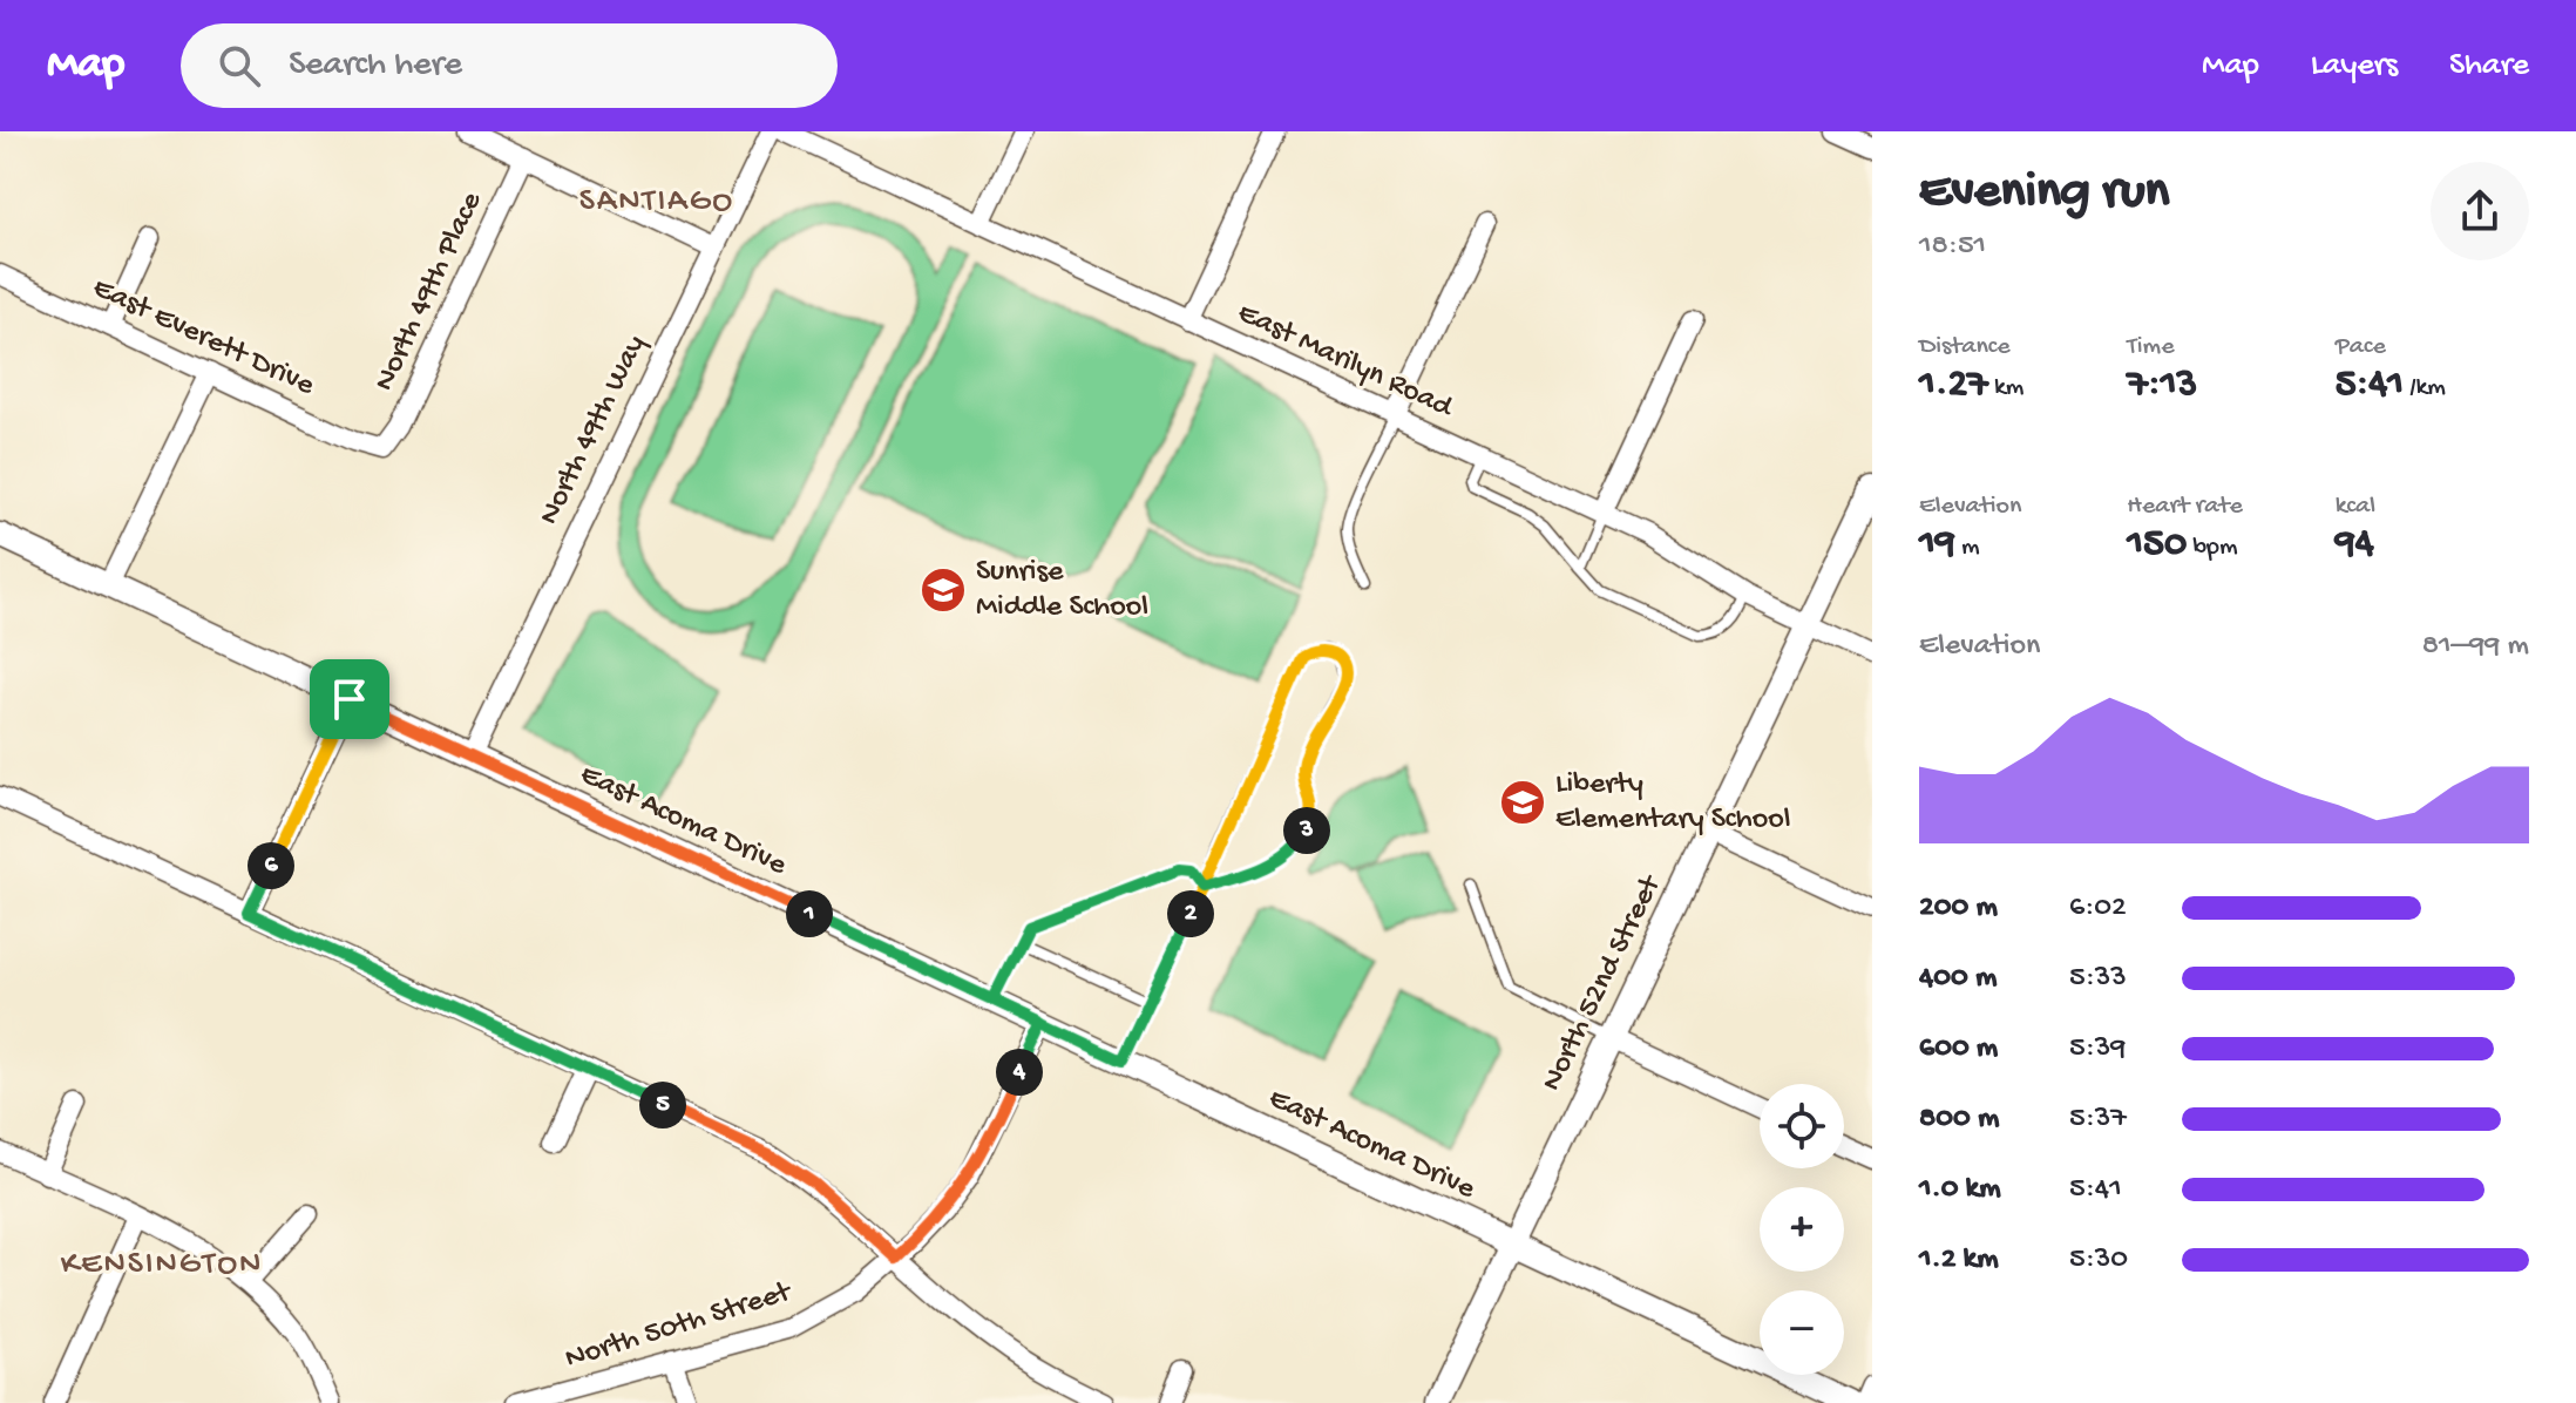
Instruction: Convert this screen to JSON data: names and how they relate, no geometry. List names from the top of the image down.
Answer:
{
  "streets": {
    "street": [
      "North 49th Place",
      "East Everett Drive",
      "East Marilyn Road",
      "North 49th Way",
      "East Acoma Drive",
      "North 52nd Street",
      "North 50th Street"
    ]
  },
  "crossings": [
    ["North 49th Place", "East Everett Drive"],
    ["East Marilyn Road", "North 52nd Street"],
    ["North 49th Way", "East Acoma Drive"],
    ["East Acoma Drive", "North 52nd Street"],
    ["East Acoma Drive", "North 50th Street"]
  ],
  "districts": ["SANTIAGO", "KENSINGTON"],
  "places": {
    "school or university": ["Sunrise Middle School", "Liberty Elementary School"]
  },
  "page": {
    "header": "Map",
    "search": "Search here",
    "nav": ["Map", "Layers", "Share"],
    "heading": ["Evening run", "18:51"],
    "stats": [
      ["Distance", "1.27 km"],
      ["Time", "7:13"],
      ["Pace", "5:41 /km"],
      ["Elevation", "19 m"],
      ["Heart rate", "150 bpm"],
      ["kcal", "94"]
    ],
    "chart": ["Elevation", "81–99 m"],
    "pins": [
      "3",
      "6",
      "1",
      "2",
      "4",
      "5"
    ],
    "list": [
      {
        "name": "200 m",
        "note": "6:02"
      },
      {
        "name": "400 m",
        "note": "5:33"
      },
      {
        "name": "600 m",
        "note": "5:39"
      },
      {
        "name": "800 m",
        "note": "5:37"
      },
      {
        "name": "1.0 km",
        "note": "5:41"
      },
      {
        "name": "1.2 km",
        "note": "5:30"
      }
    ],
    "map_buttons": ["+", "−"]
  }
}
